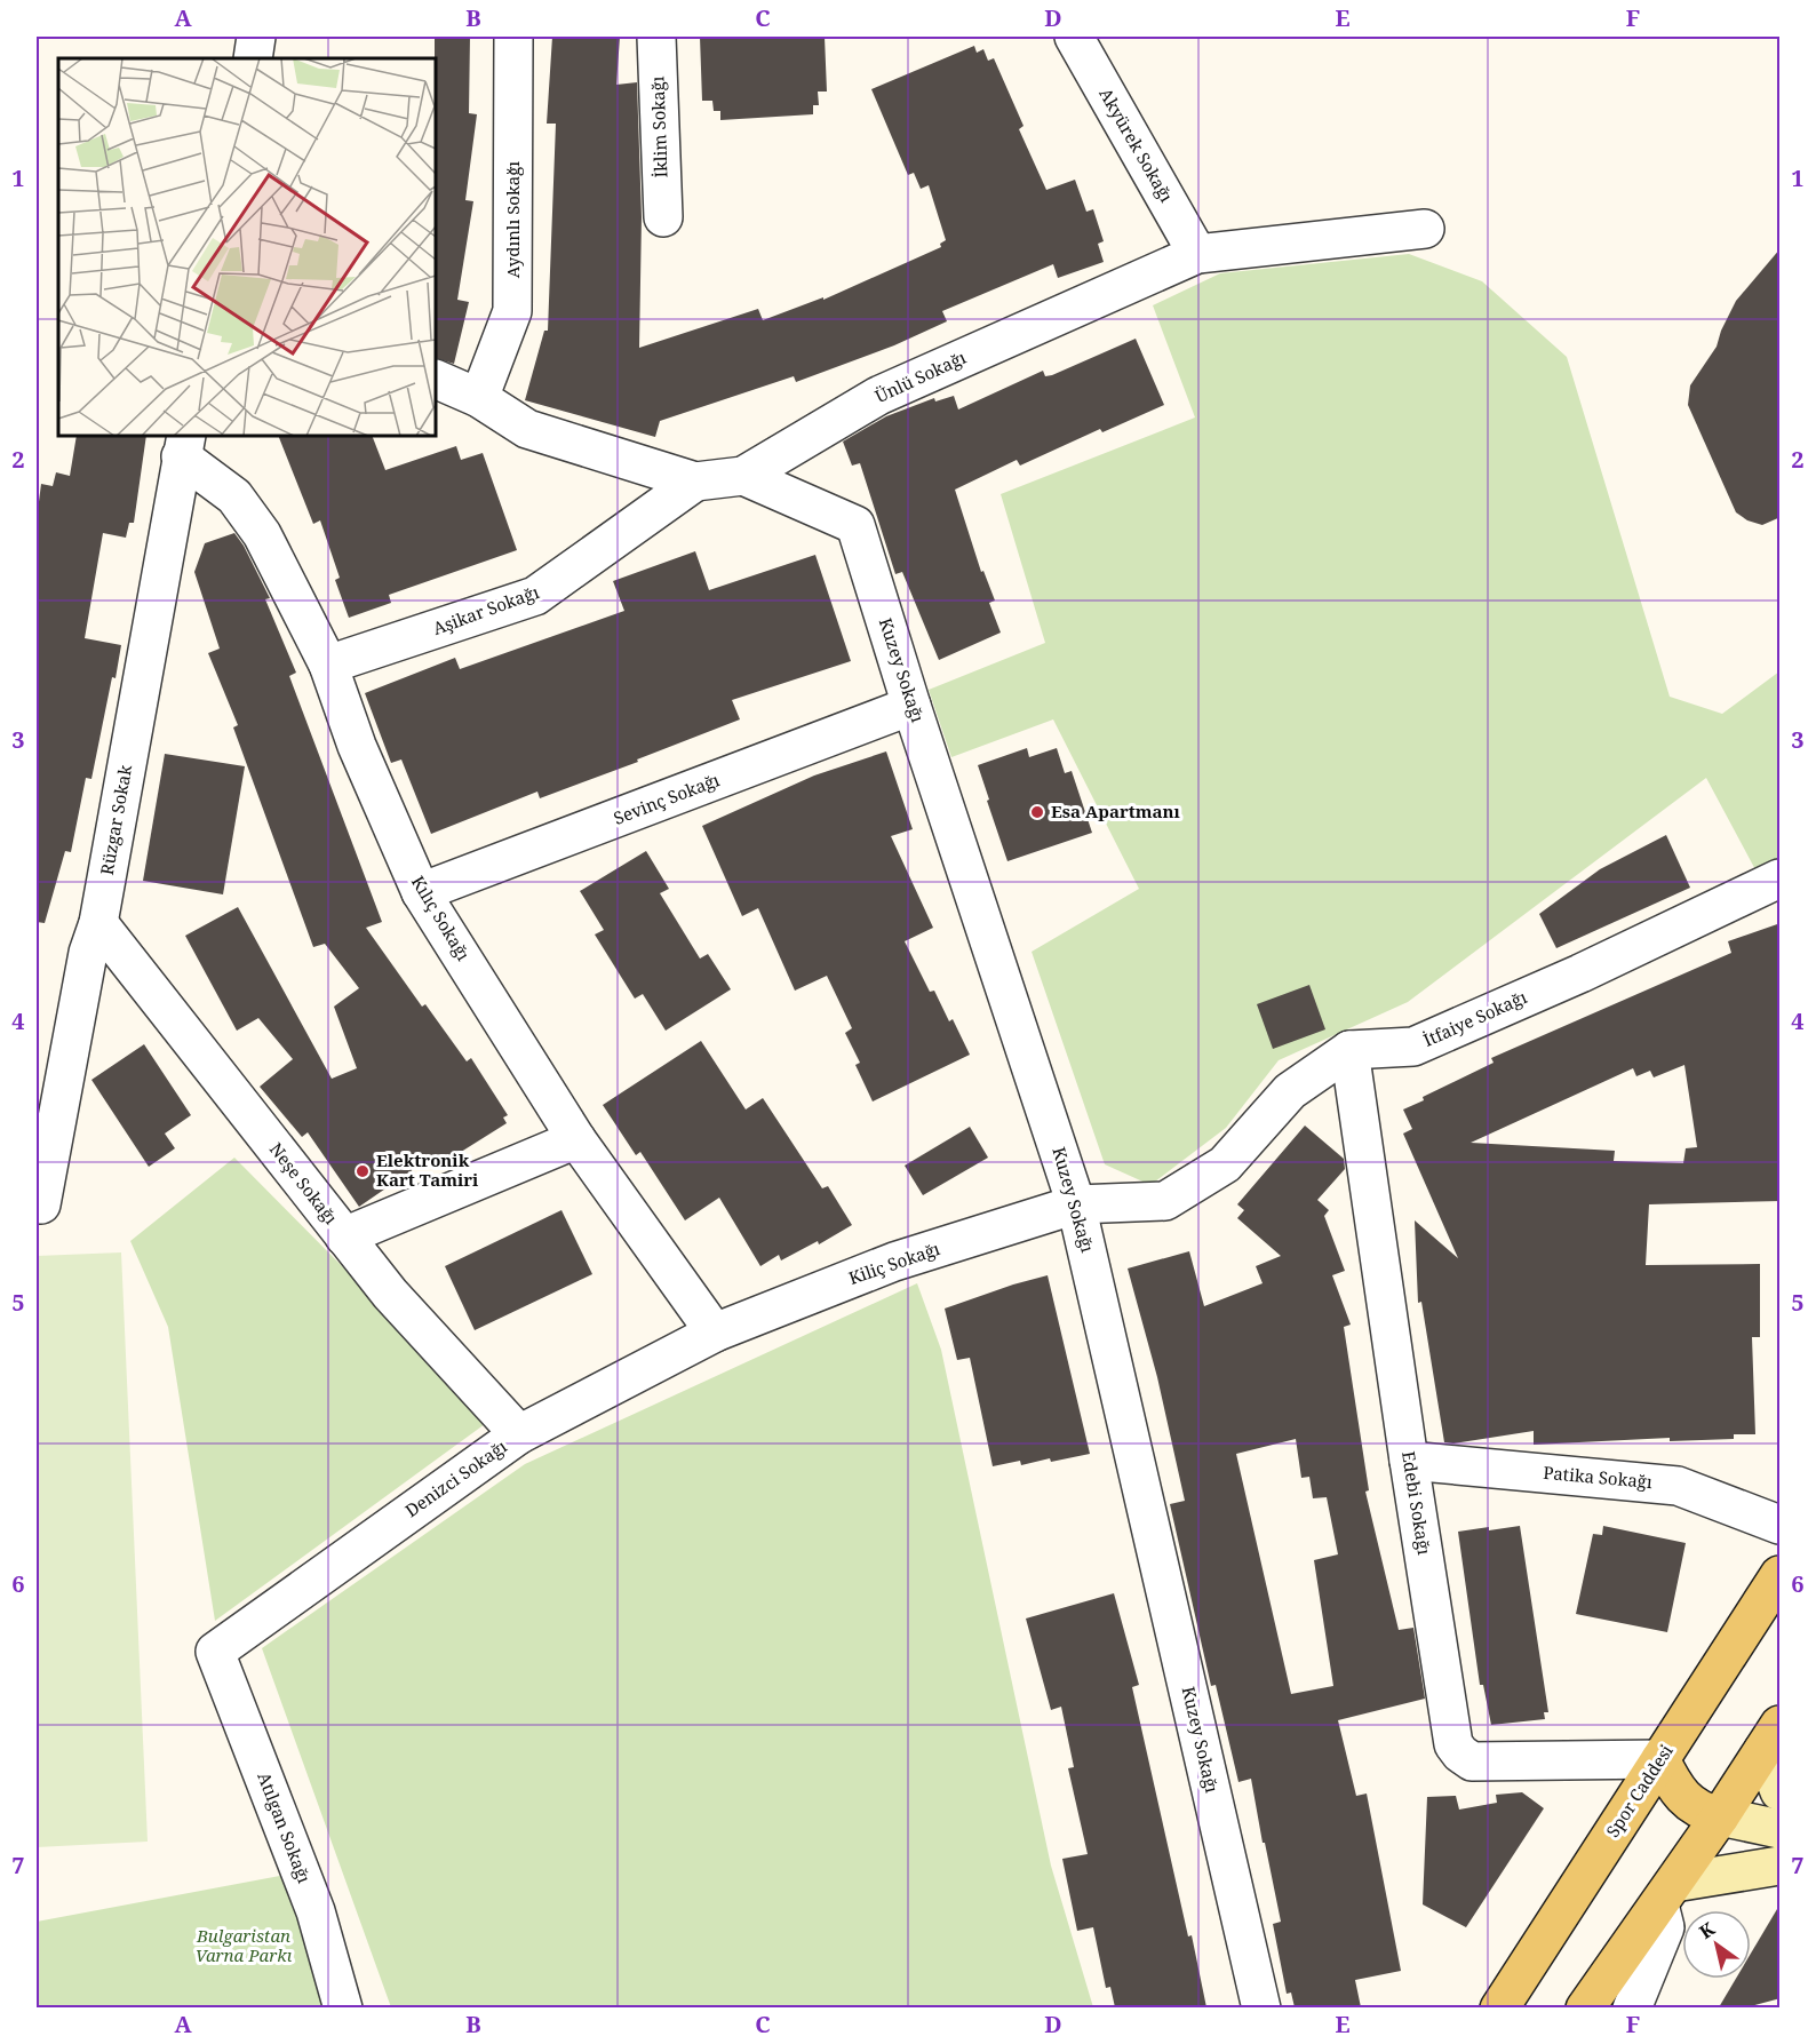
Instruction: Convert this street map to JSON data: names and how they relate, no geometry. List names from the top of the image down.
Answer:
{
  "streets": {
    "main road": ["Spor Caddesi"],
    "street": [
      "İklim Sokağı",
      "Akyürek Sokağı",
      "Aydınlı Sokağı",
      "Ünlü Sokağı",
      "Aşikar Sokağı",
      "Kuzey Sokağı",
      "Sevinç Sokağı",
      "Rüzgar Sokak",
      "Kılıç Sokağı",
      "İtfaiye Sokağı",
      "Neşe Sokağı",
      "Kiliç Sokağı",
      "Patika Sokağı",
      "Denizci Sokağı",
      "Edebi Sokağı",
      "Atılgan Sokağı"
    ]
  },
  "crossings": [
    ["Akyürek Sokağı", "Ünlü Sokağı"],
    ["Aydınlı Sokağı", "Ünlü Sokağı"],
    ["Ünlü Sokağı", "Aşikar Sokağı"],
    ["Ünlü Sokağı", "Kuzey Sokağı"],
    ["Aşikar Sokağı", "Kılıç Sokağı"],
    ["Kuzey Sokağı", "Sevinç Sokağı"],
    ["Kuzey Sokağı", "Kiliç Sokağı"],
    ["Sevinç Sokağı", "Kılıç Sokağı"],
    ["Rüzgar Sokak", "Kılıç Sokağı"],
    ["Rüzgar Sokak", "Neşe Sokağı"],
    ["Kılıç Sokağı", "Kiliç Sokağı"],
    ["Kılıç Sokağı", "Denizci Sokağı"],
    ["İtfaiye Sokağı", "Edebi Sokağı"],
    ["Neşe Sokağı", "Denizci Sokağı"],
    ["Kiliç Sokağı", "Denizci Sokağı"],
    ["Patika Sokağı", "Edebi Sokağı"],
    ["Denizci Sokağı", "Atılgan Sokağı"],
    ["Edebi Sokağı", "Spor Caddesi"]
  ],
  "parks": ["Bulgaristan Varna Parkı"],
  "places": ["Esa Apartmanı", "Elektronik Kart Tamiri"],
  "north": "top left",
  "grid": {
    "columns": [
      "A",
      "B",
      "C",
      "D",
      "E",
      "F"
    ],
    "rows": [
      "1",
      "2",
      "3",
      "4",
      "5",
      "6",
      "7"
    ]
  }
}
